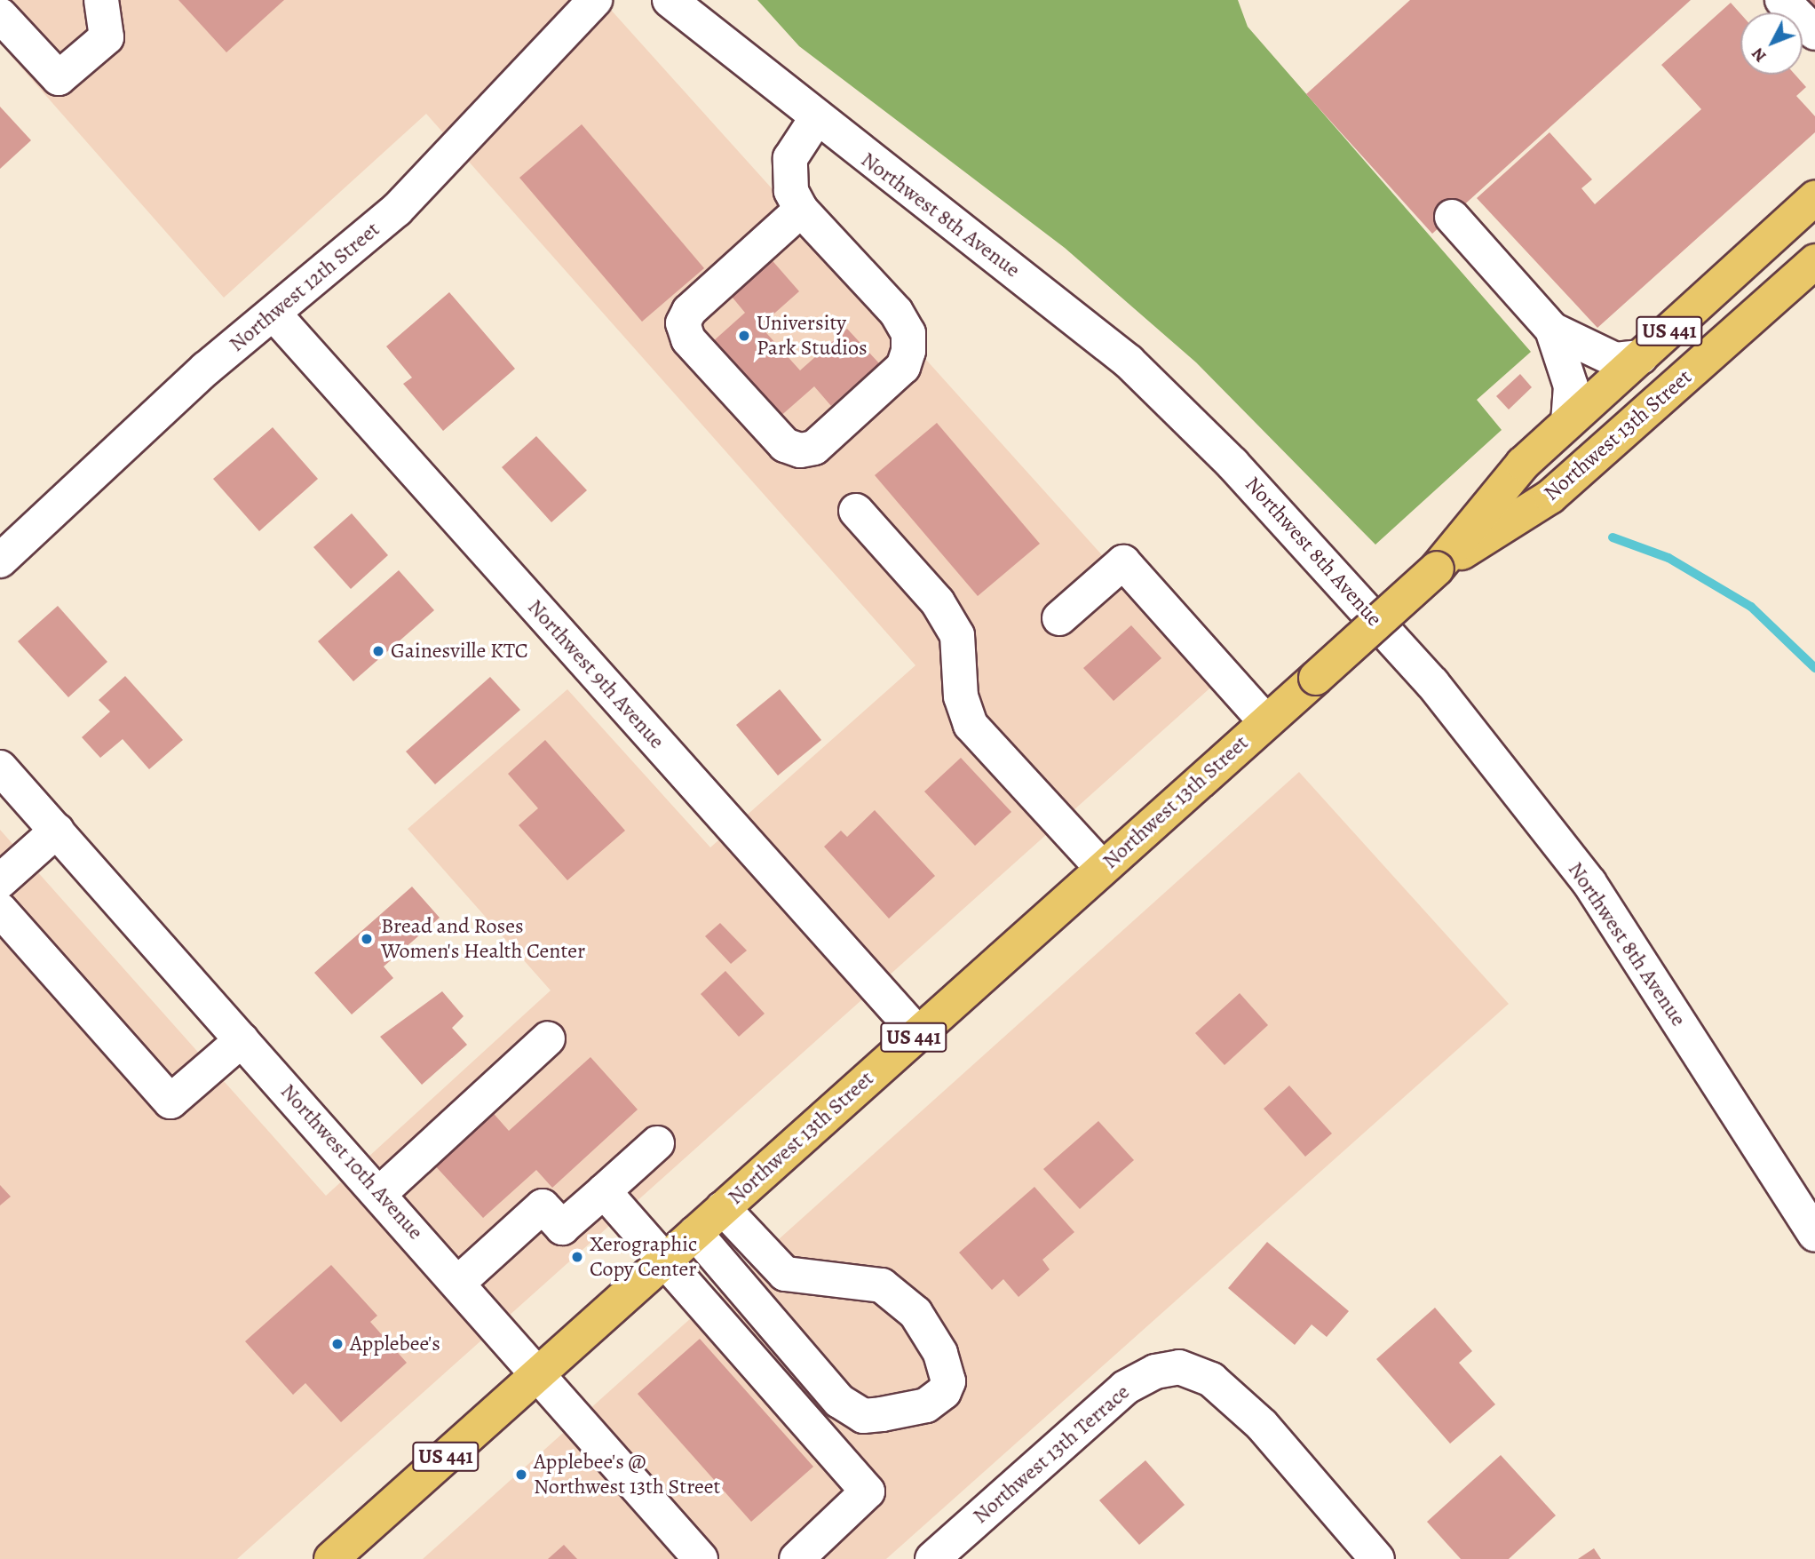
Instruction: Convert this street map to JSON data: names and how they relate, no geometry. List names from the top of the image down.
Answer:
{
  "streets": {
    "main road": ["US 441", "Northwest 13th Street"],
    "street": [
      "Northwest 8th Avenue",
      "Northwest 12th Street",
      "Northwest 9th Avenue",
      "Northwest 10th Avenue",
      "Northwest 13th Terrace"
    ]
  },
  "crossings": [
    ["Northwest 12th Street", "Northwest 9th Avenue"],
    ["Northwest 13th Street", "Northwest 9th Avenue"],
    ["Northwest 13th Street", "Northwest 10th Avenue"]
  ],
  "places": [
    "University Park Studios",
    "Gainesville KTC",
    "Bread and Roses Women's Health Center",
    "Xerographic Copy Center",
    "Applebee's",
    "Applebee's @ Northwest 13th Street"
  ],
  "north": "bottom left"
}
